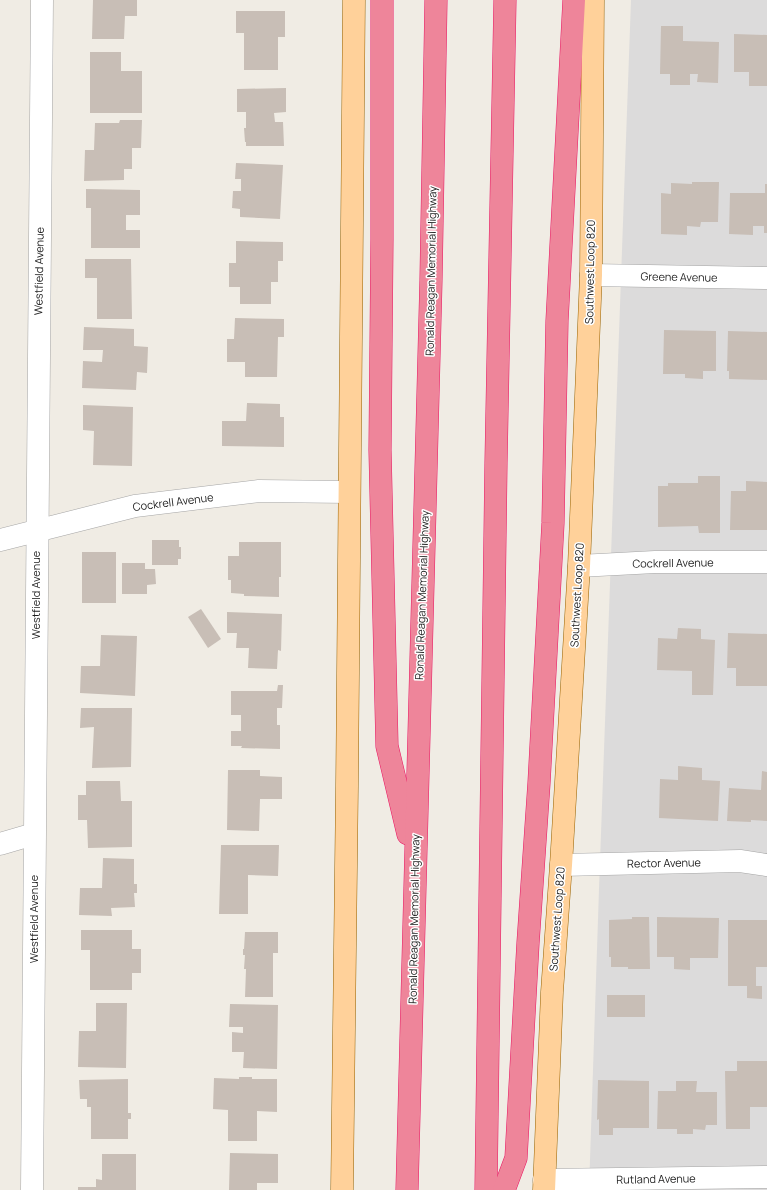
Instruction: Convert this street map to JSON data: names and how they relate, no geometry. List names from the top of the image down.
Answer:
{
  "streets": {
    "highway": ["Ronald Reagan Memorial Highway"],
    "main road": ["Southwest Loop 820"],
    "street": [
      "Westfield Avenue",
      "Greene Avenue",
      "Cockrell Avenue",
      "Rector Avenue",
      "Rutland Avenue"
    ]
  },
  "crossings": [
    ["Westfield Avenue", "Cockrell Avenue"],
    ["Southwest Loop 820", "Greene Avenue"],
    ["Southwest Loop 820", "Cockrell Avenue"],
    ["Southwest Loop 820", "Rector Avenue"],
    ["Southwest Loop 820", "Rutland Avenue"]
  ]
}
